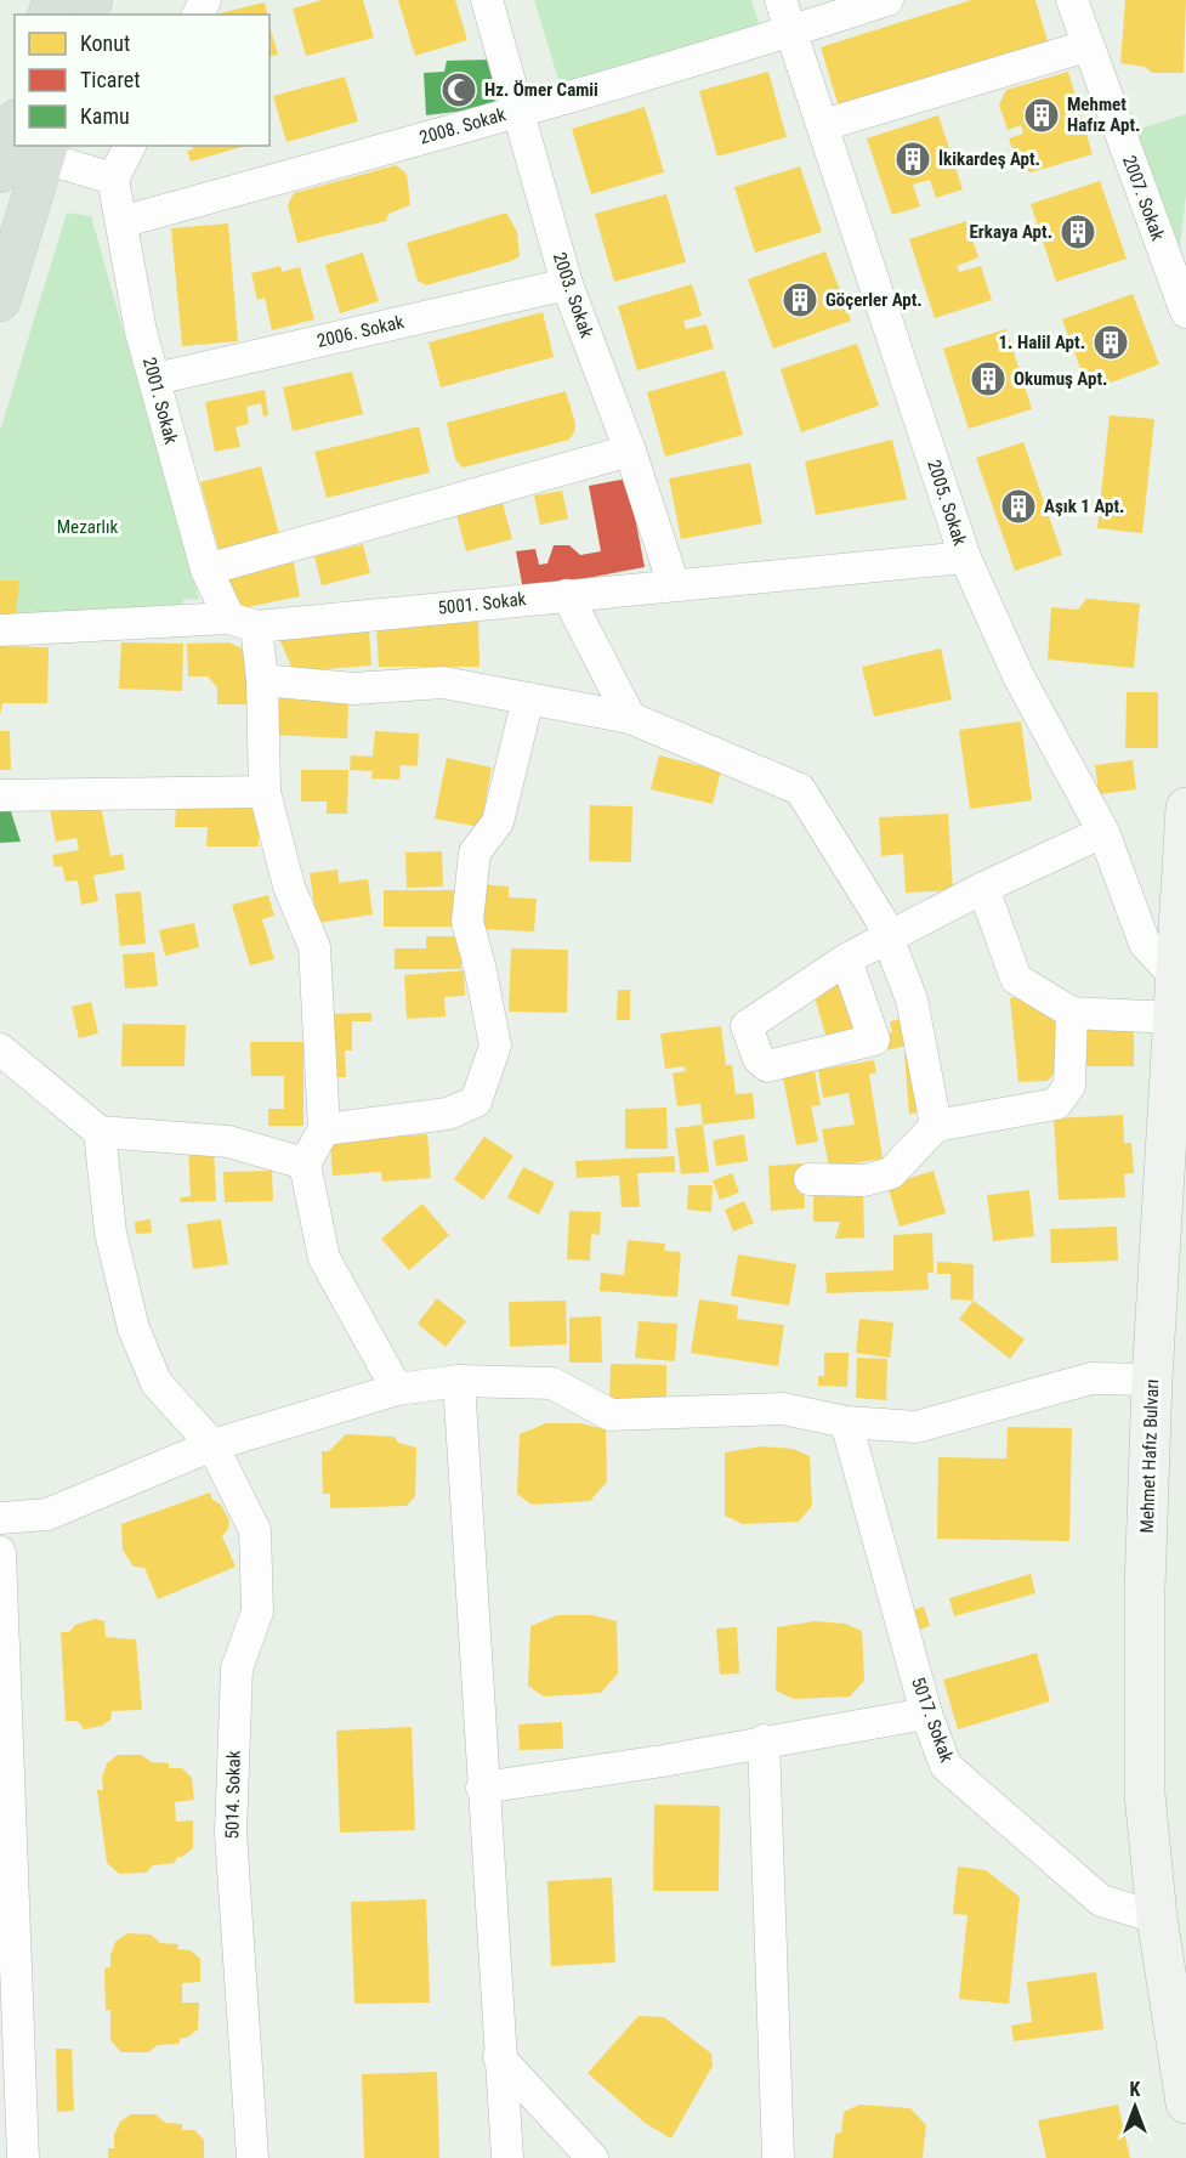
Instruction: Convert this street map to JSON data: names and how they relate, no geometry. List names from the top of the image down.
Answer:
{
  "streets": {
    "main road": ["Mehmet Hafız Bulvarı"],
    "street": [
      "2008. Sokak",
      "2007. Sokak",
      "2003. Sokak",
      "2006. Sokak",
      "2001. Sokak",
      "2005. Sokak",
      "5001. Sokak",
      "5017. Sokak",
      "5014. Sokak"
    ]
  },
  "crossings": [
    ["2008. Sokak", "2003. Sokak"],
    ["2008. Sokak", "2001. Sokak"],
    ["2008. Sokak", "2005. Sokak"],
    ["2003. Sokak", "2006. Sokak"],
    ["2003. Sokak", "5001. Sokak"],
    ["2006. Sokak", "2001. Sokak"],
    ["2001. Sokak", "5001. Sokak"],
    ["2005. Sokak", "5001. Sokak"],
    ["2005. Sokak", "Mehmet Hafız Bulvarı"],
    ["Mehmet Hafız Bulvarı", "5017. Sokak"]
  ],
  "parks": ["Mezarlık"],
  "places": {
    "mosque": ["Hz. Ömer Camii"],
    "building": [
      "Mehmet Hafız Apt.",
      "İkikardeş Apt.",
      "Erkaya Apt.",
      "Göçerler Apt.",
      "1. Halil Apt.",
      "Okumuş Apt.",
      "Aşık 1 Apt."
    ]
  },
  "legend": ["Konut", "Ticaret", "Kamu"],
  "north": "top"
}
